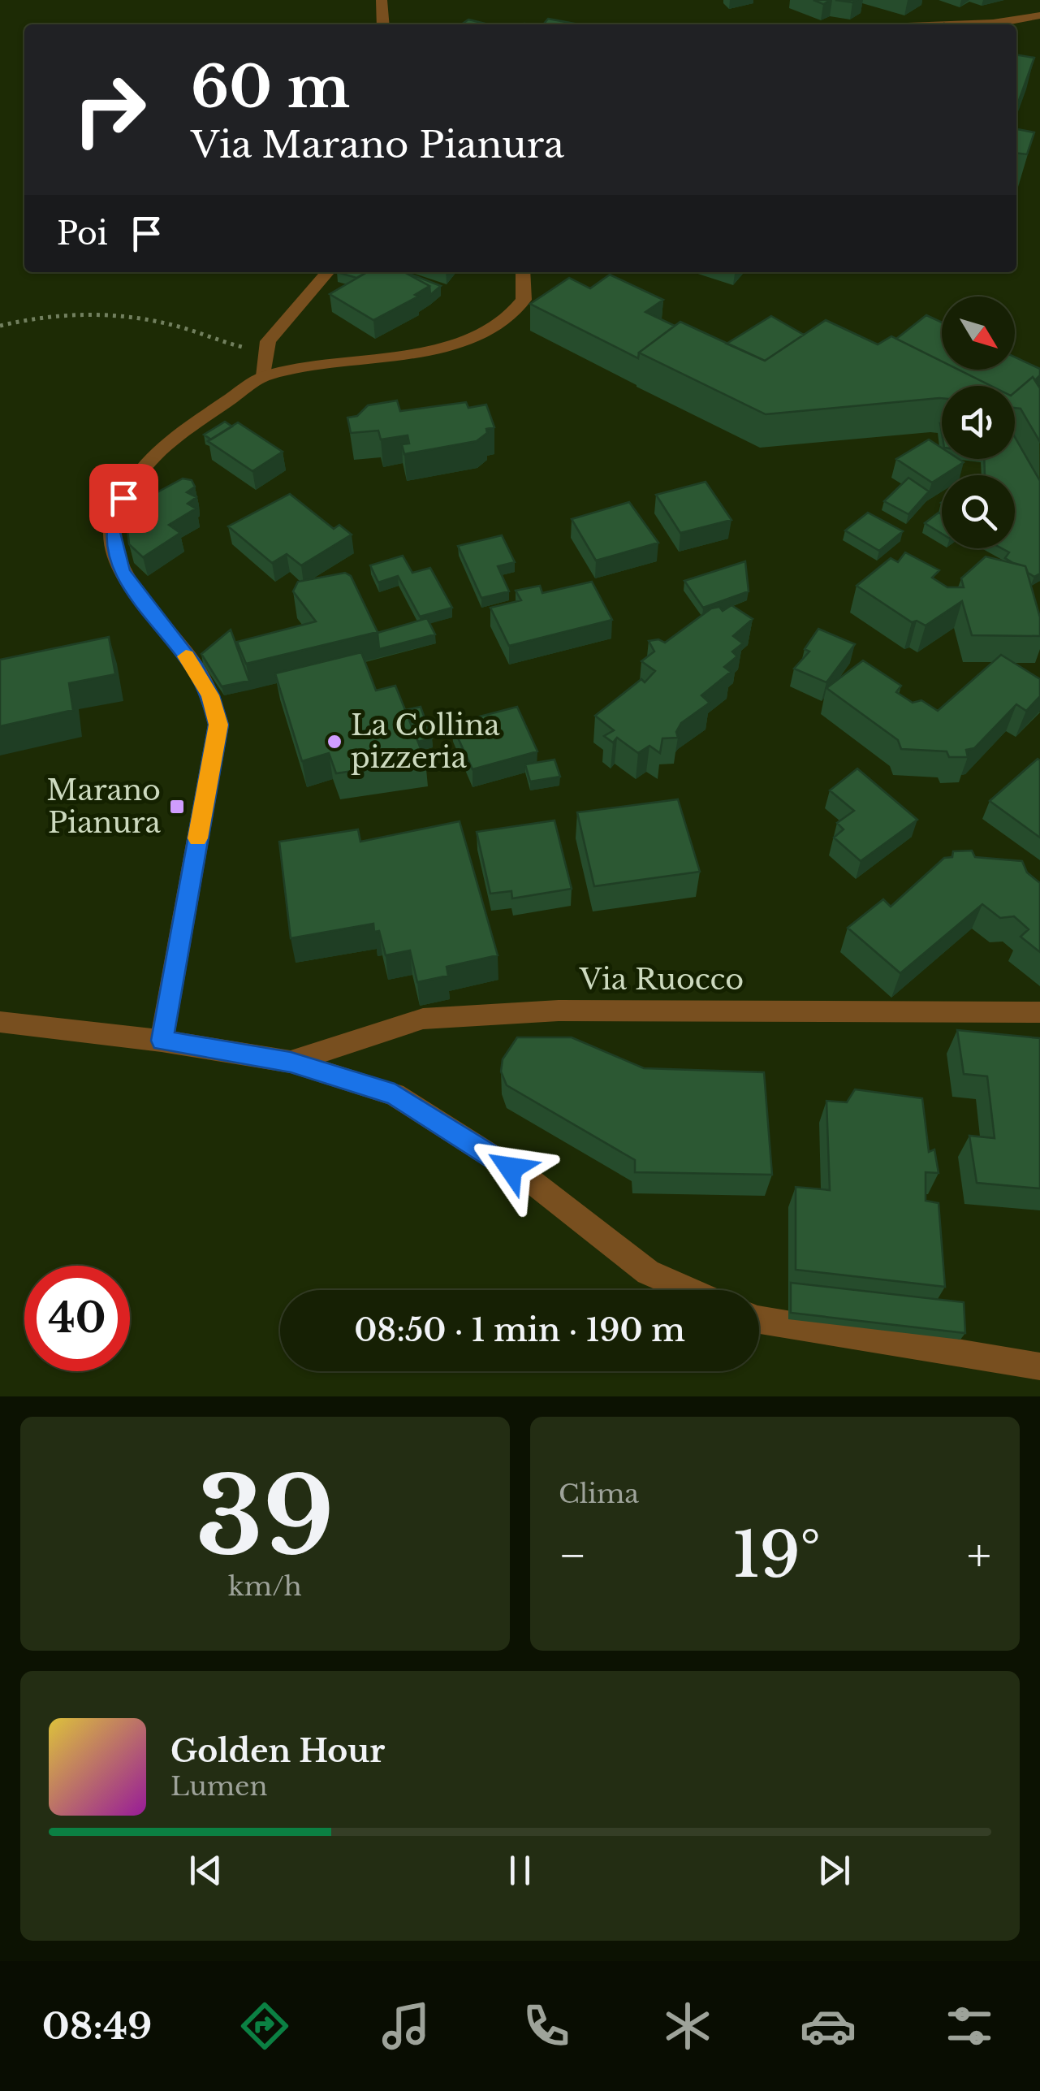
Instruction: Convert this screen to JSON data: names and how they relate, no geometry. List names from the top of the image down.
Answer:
{
  "streets": {
    "street": ["Via Ruocco"]
  },
  "places": {
    "other": ["La Collina pizzeria"],
    "transit": ["Marano Pianura"]
  },
  "north": "bottom right",
  "page": {
    "turn": ["60 m", "Via Marano Pianura"],
    "then": "Poi",
    "limit": "40",
    "trip": "08:50 · 1 min · 190 m",
    "tile": [
      ["39", "km/h"],
      "Clima"
    ],
    "heat": ["−", "19°", "+"],
    "song": ["Golden Hour", "Lumen"],
    "tabs": "08:49"
  }
}
